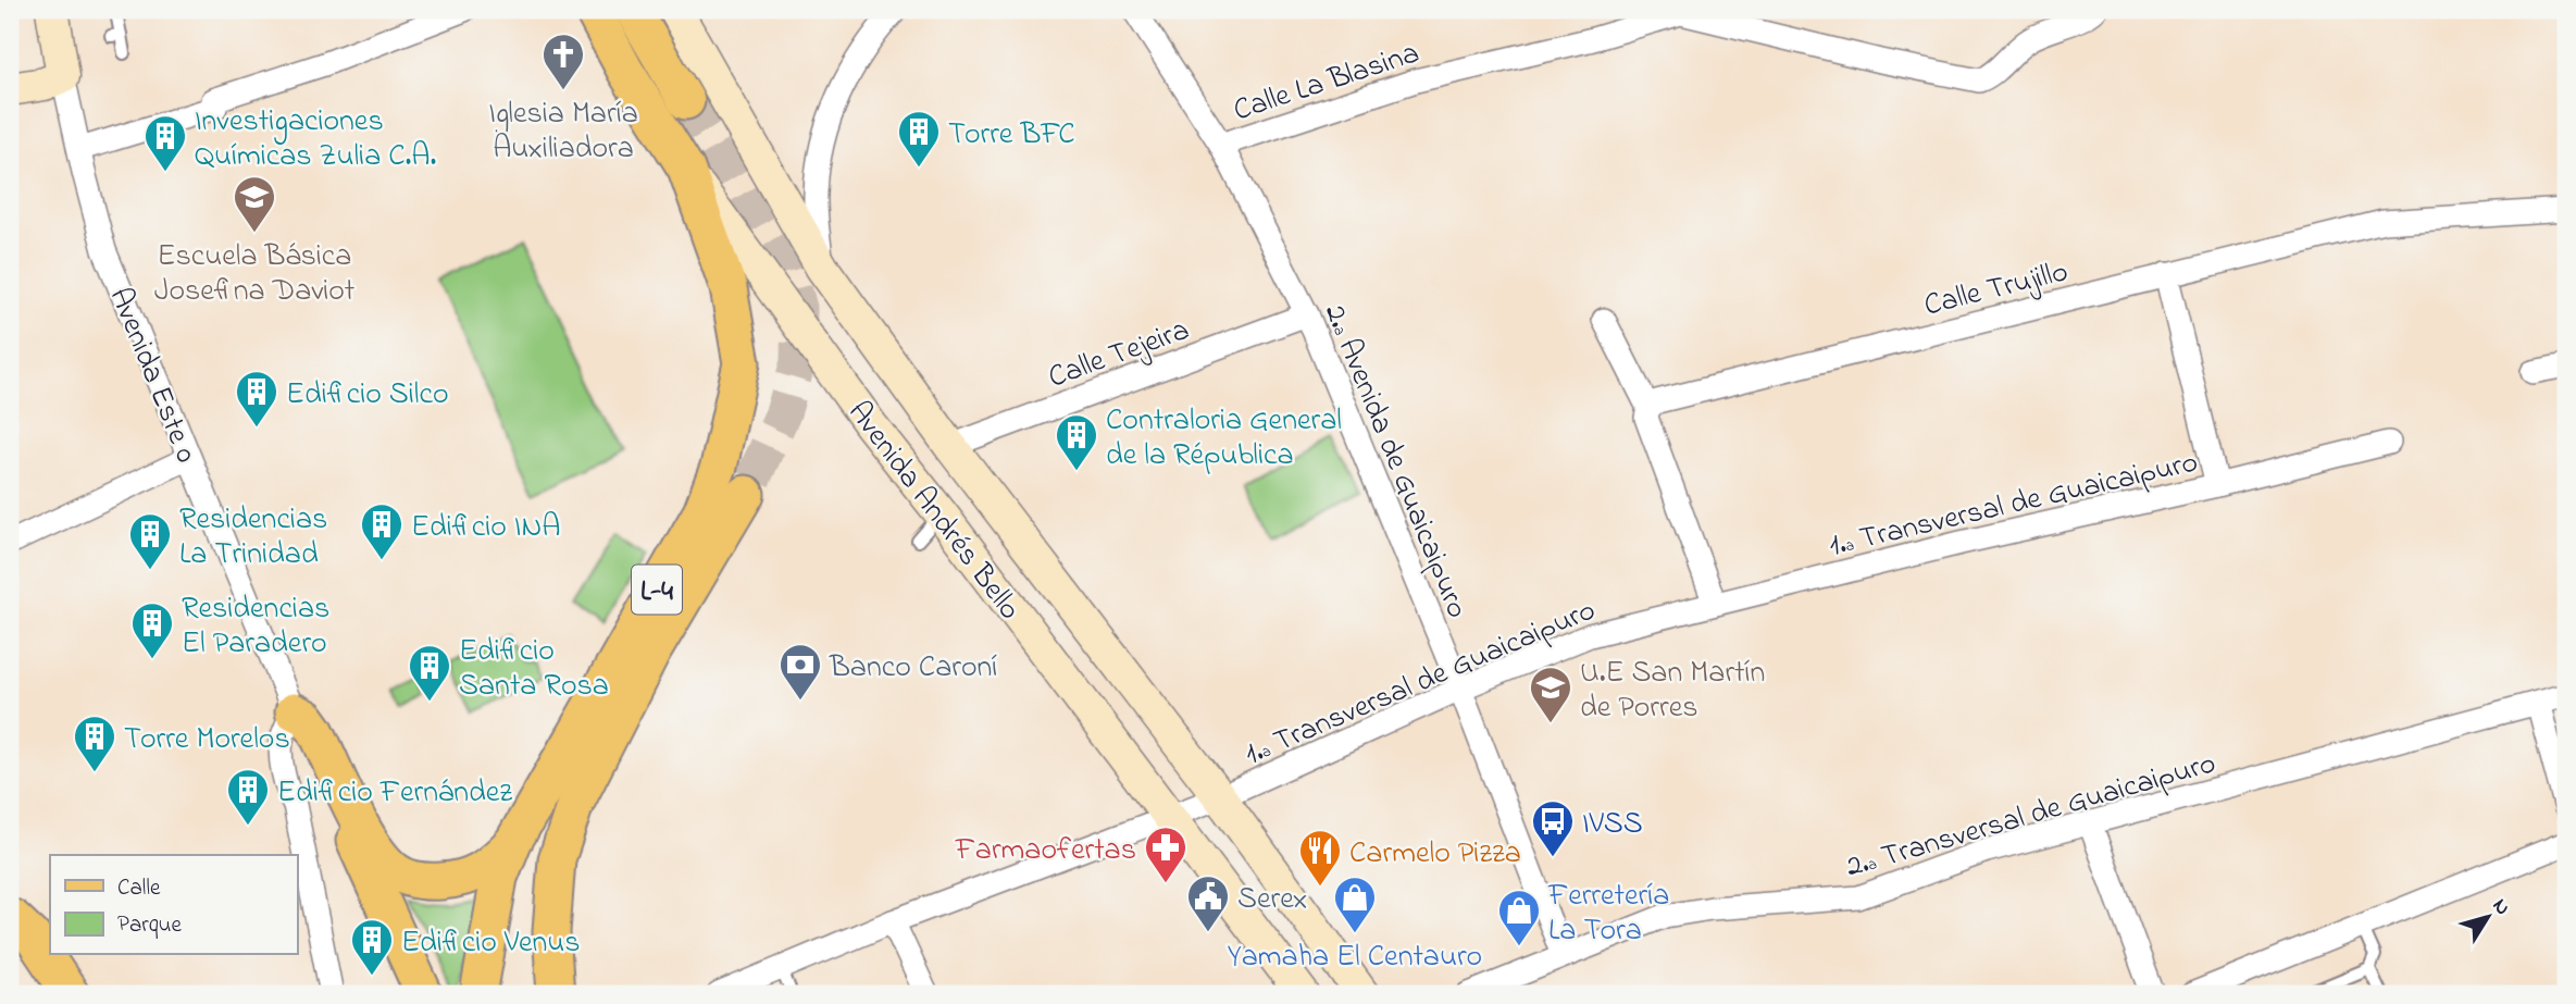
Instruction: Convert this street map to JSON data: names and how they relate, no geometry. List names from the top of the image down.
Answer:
{
  "streets": {
    "main road": ["Avenida Andrés Bello", "L-4"],
    "street": [
      "Calle La Blasina",
      "Calle Trujillo",
      "Calle Tejeira",
      "Avenida Este 0",
      "2.ª Avenida de Guaicaipuro",
      "1.ª Transversal de Guaicaipuro",
      "2.ª Transversal de Guaicaipuro"
    ]
  },
  "crossings": [
    ["Calle La Blasina", "2.ª Avenida de Guaicaipuro"],
    ["Calle Tejeira", "2.ª Avenida de Guaicaipuro"],
    ["Calle Tejeira", "Avenida Andrés Bello"],
    ["2.ª Avenida de Guaicaipuro", "1.ª Transversal de Guaicaipuro"],
    ["2.ª Avenida de Guaicaipuro", "2.ª Transversal de Guaicaipuro"],
    ["1.ª Transversal de Guaicaipuro", "Avenida Andrés Bello"],
    ["Avenida Andrés Bello", "L-4"]
  ],
  "places": {
    "church": ["Iglesia María Auxiliadora"],
    "building": [
      "Torre BFC",
      "Investigaciones Químicas Zulia C.A.",
      "Edificio Silco",
      "Contraloria General de la Républica",
      "Edificio INA",
      "Residencias La Trinidad",
      "Residencias El Paradero",
      "Edificio Santa Rosa",
      "Torre Morelos",
      "Edificio Fernández",
      "Edificio Venus"
    ],
    "school or university": ["Escuela Básica Josefina Daviot", "U.E San Martín de Porres"],
    "bank": ["Banco Caroní"],
    "bus stop": ["IVSS"],
    "pharmacy": ["Farmaofertas"],
    "restaurant": ["Carmelo Pizza"],
    "public building": ["Serex"],
    "shop": ["Yamaha El Centauro", "Ferretería La Tora"]
  },
  "legend": ["Calle", "Parque"],
  "north": "top right"
}
